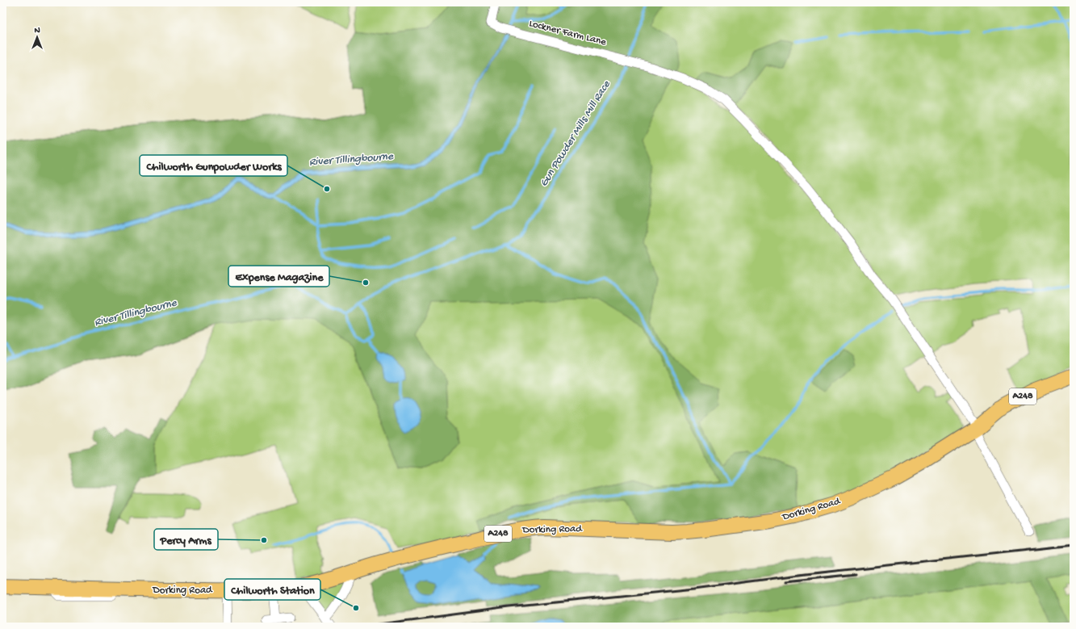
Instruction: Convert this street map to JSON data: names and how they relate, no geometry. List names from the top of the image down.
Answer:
{
  "streets": {
    "main road": ["A248", "Dorking Road"],
    "street": ["Lockner Farm Lane"]
  },
  "crossings": [
    ["Lockner Farm Lane", "Dorking Road"]
  ],
  "water": ["Gun Powder Mills Mill Race", "River Tillingbourne"],
  "places": [
    "Chilworth Gunpowder Works",
    "Expense Magazine",
    "Percy Arms",
    "Chilworth Station"
  ],
  "north": "top"
}
